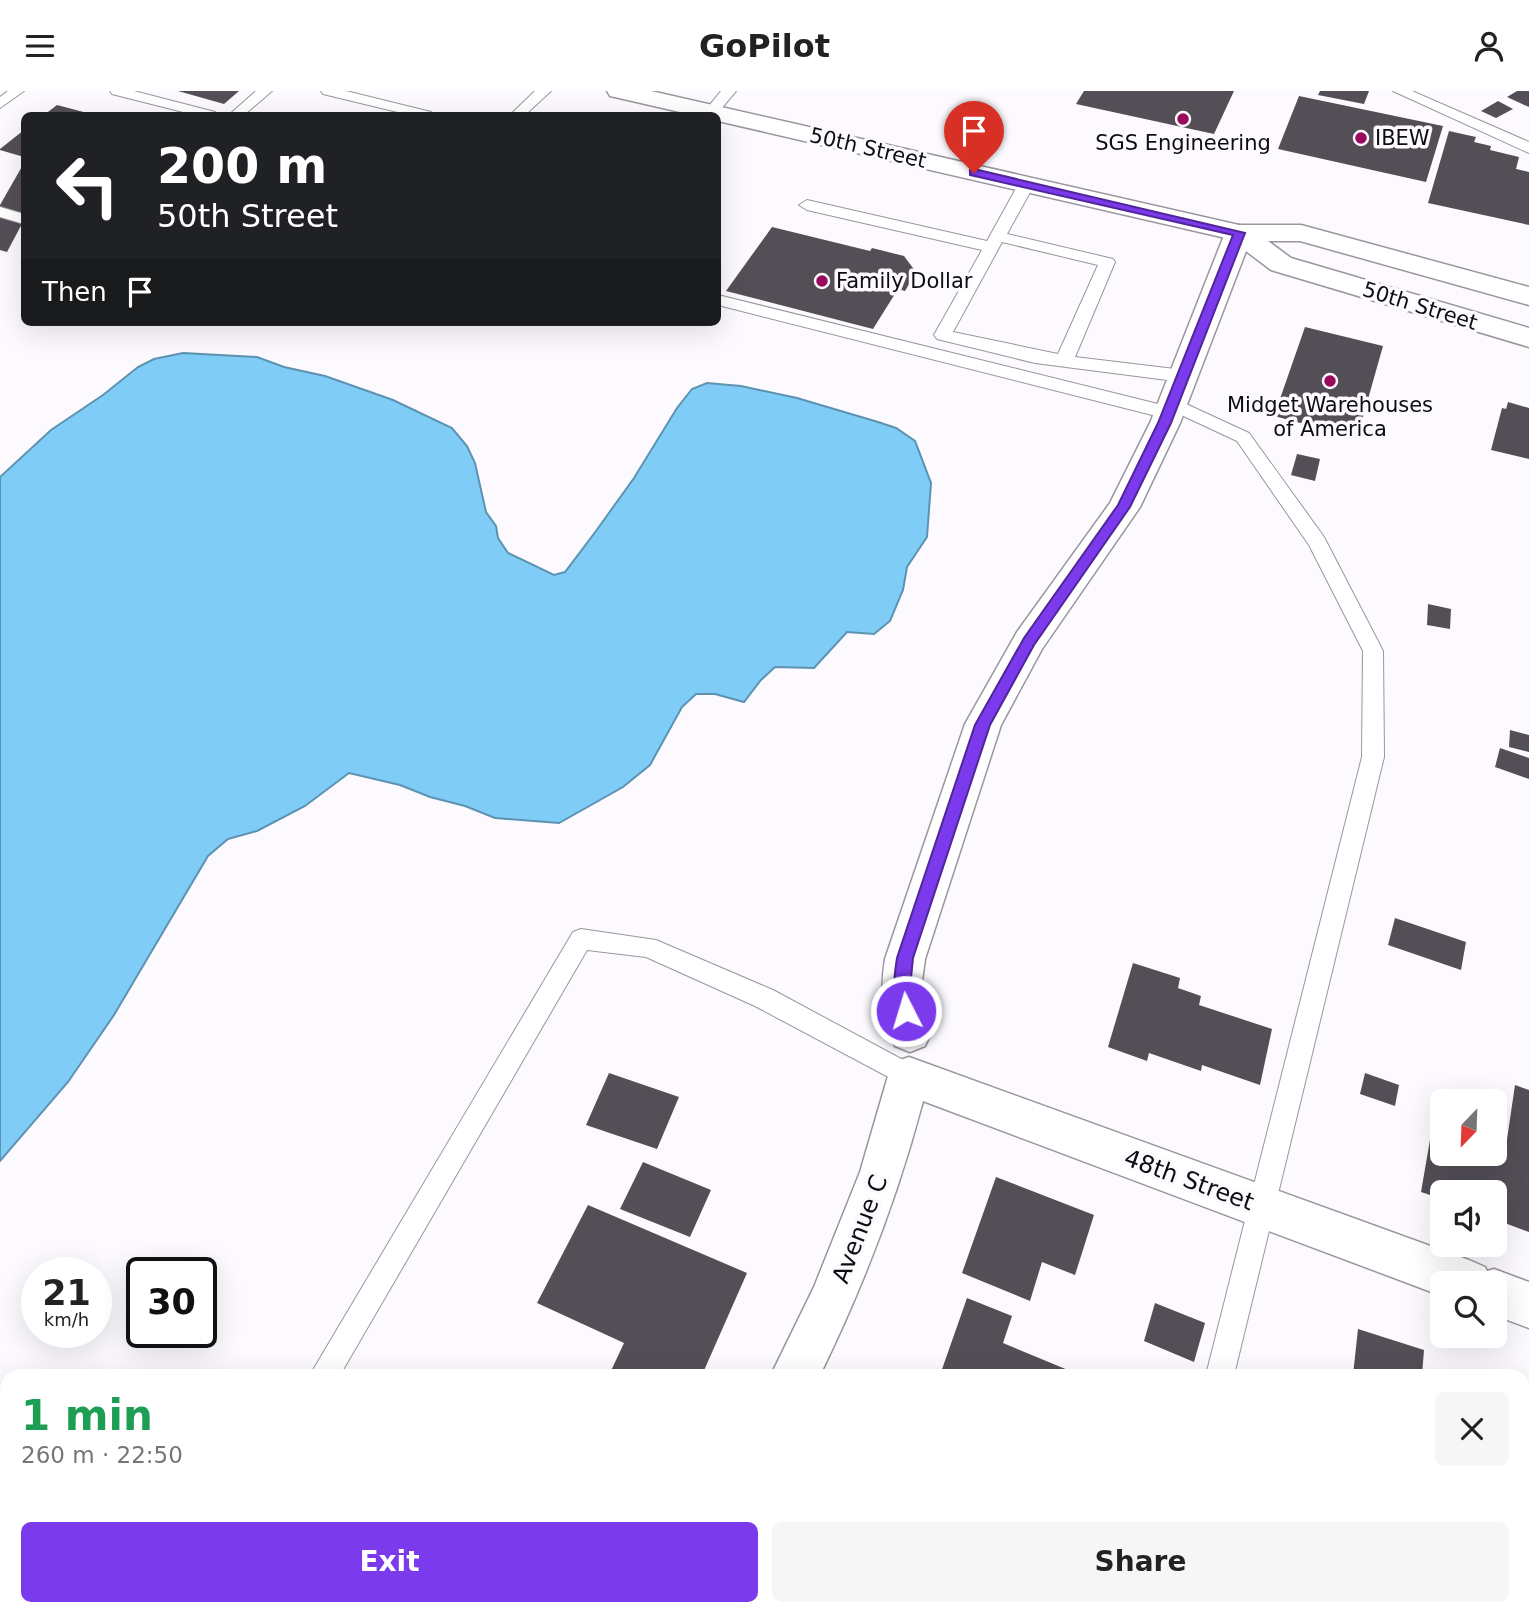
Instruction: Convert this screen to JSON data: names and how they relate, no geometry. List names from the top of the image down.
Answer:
{
  "streets": {
    "street": ["50th Street", "48th Street", "Avenue C"]
  },
  "crossings": [
    ["50th Street", "Avenue C"],
    ["48th Street", "Avenue C"]
  ],
  "places": [
    "SGS Engineering",
    "IBEW",
    "Family Dollar",
    "Midget Warehouses of America"
  ],
  "north": "bottom left",
  "page": {
    "header": "GoPilot",
    "turn": ["200 m", "50th Street"],
    "then": "Then",
    "speed": "21 km/h",
    "limit": "30",
    "heading": ["1 min", "260 m · 22:50"],
    "buttons": ["Exit", "Share"]
  }
}
